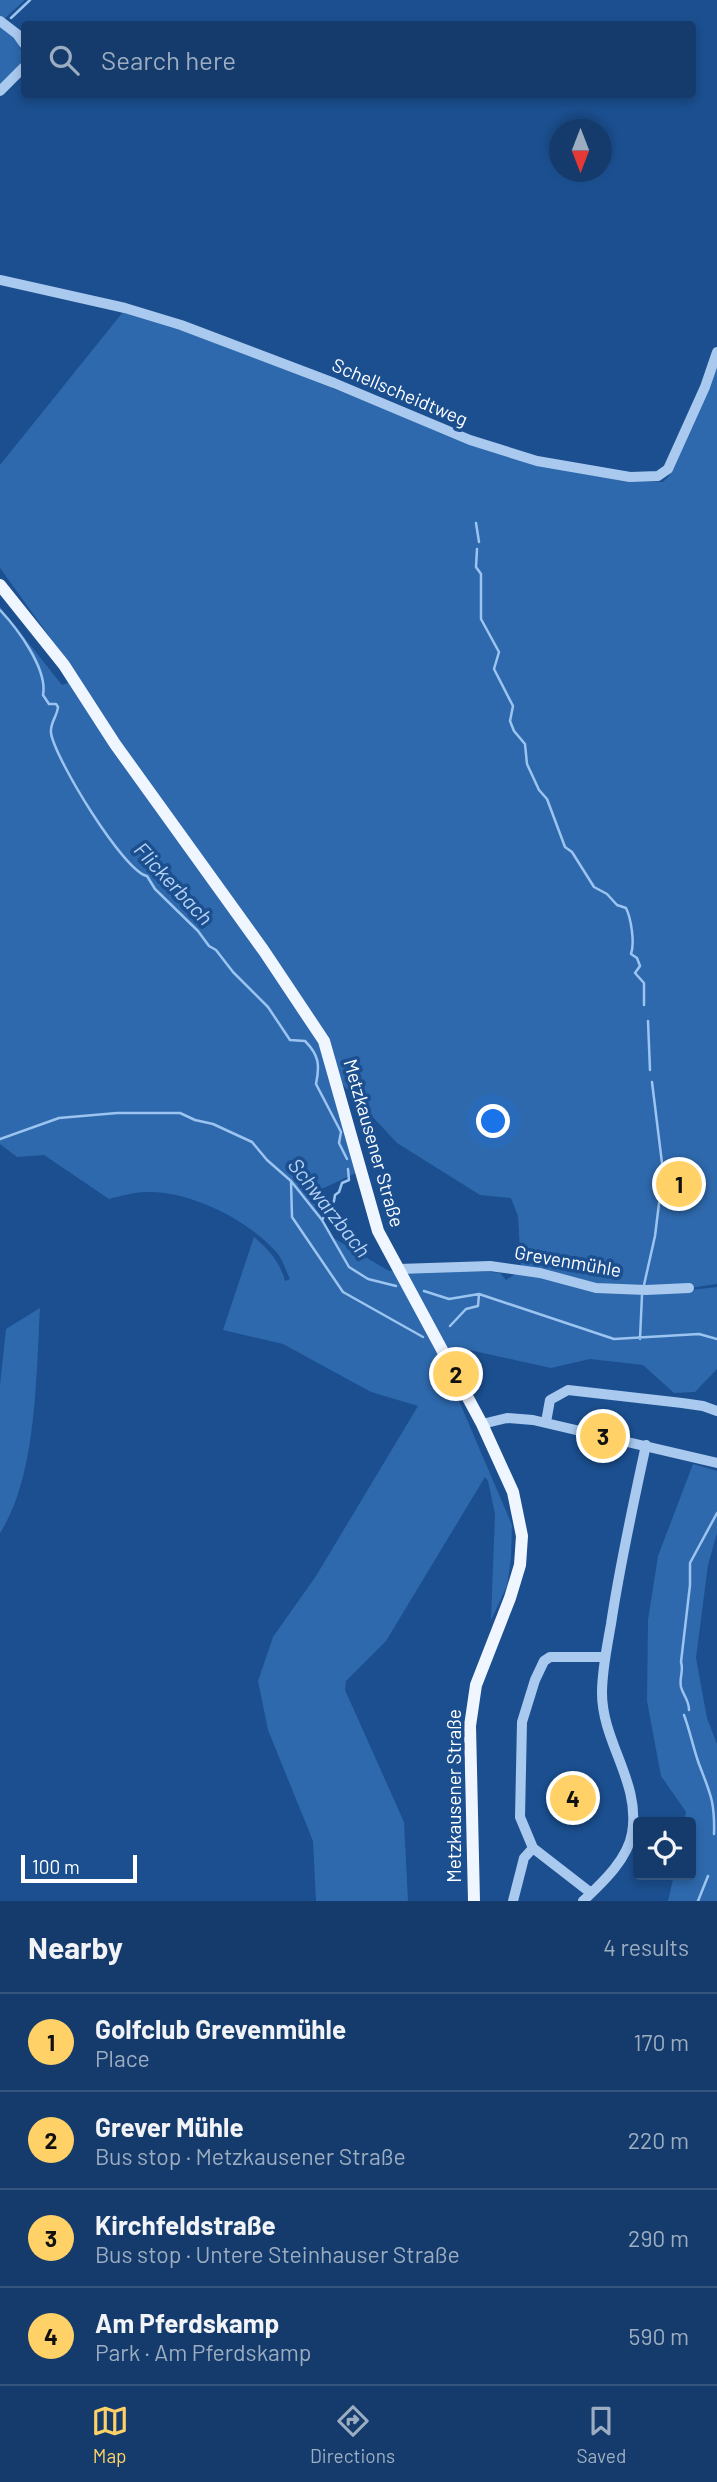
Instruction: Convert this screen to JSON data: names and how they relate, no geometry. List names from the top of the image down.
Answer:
{
  "streets": {
    "main road": ["Metzkausener Straße"],
    "street": ["Schellscheidtweg", "Grevenmühle"]
  },
  "crossings": [
    ["Metzkausener Straße", "Grevenmühle"]
  ],
  "water": ["Flickerbach", "Schwarzbach"],
  "scale_bar": "100 m",
  "north": "bottom",
  "page": {
    "search": "Search here",
    "pins": [
      "1",
      "2",
      "3",
      "4"
    ],
    "scale": "100 m",
    "heading": ["Nearby", "4 results"],
    "list": [
      {
        "mark": "1",
        "name": "Golfclub Grevenmühle",
        "note": "Place",
        "value": "170 m"
      },
      {
        "mark": "2",
        "name": "Grever Mühle",
        "note": "Bus stop · Metzkausener Straße",
        "value": "220 m"
      },
      {
        "mark": "3",
        "name": "Kirchfeldstraße",
        "note": "Bus stop · Untere Steinhauser Straße",
        "value": "290 m"
      },
      {
        "mark": "4",
        "name": "Am Pferdskamp",
        "note": "Park · Am Pferdskamp",
        "value": "590 m"
      }
    ],
    "nav": ["Map", "Directions", "Saved"]
  }
}
